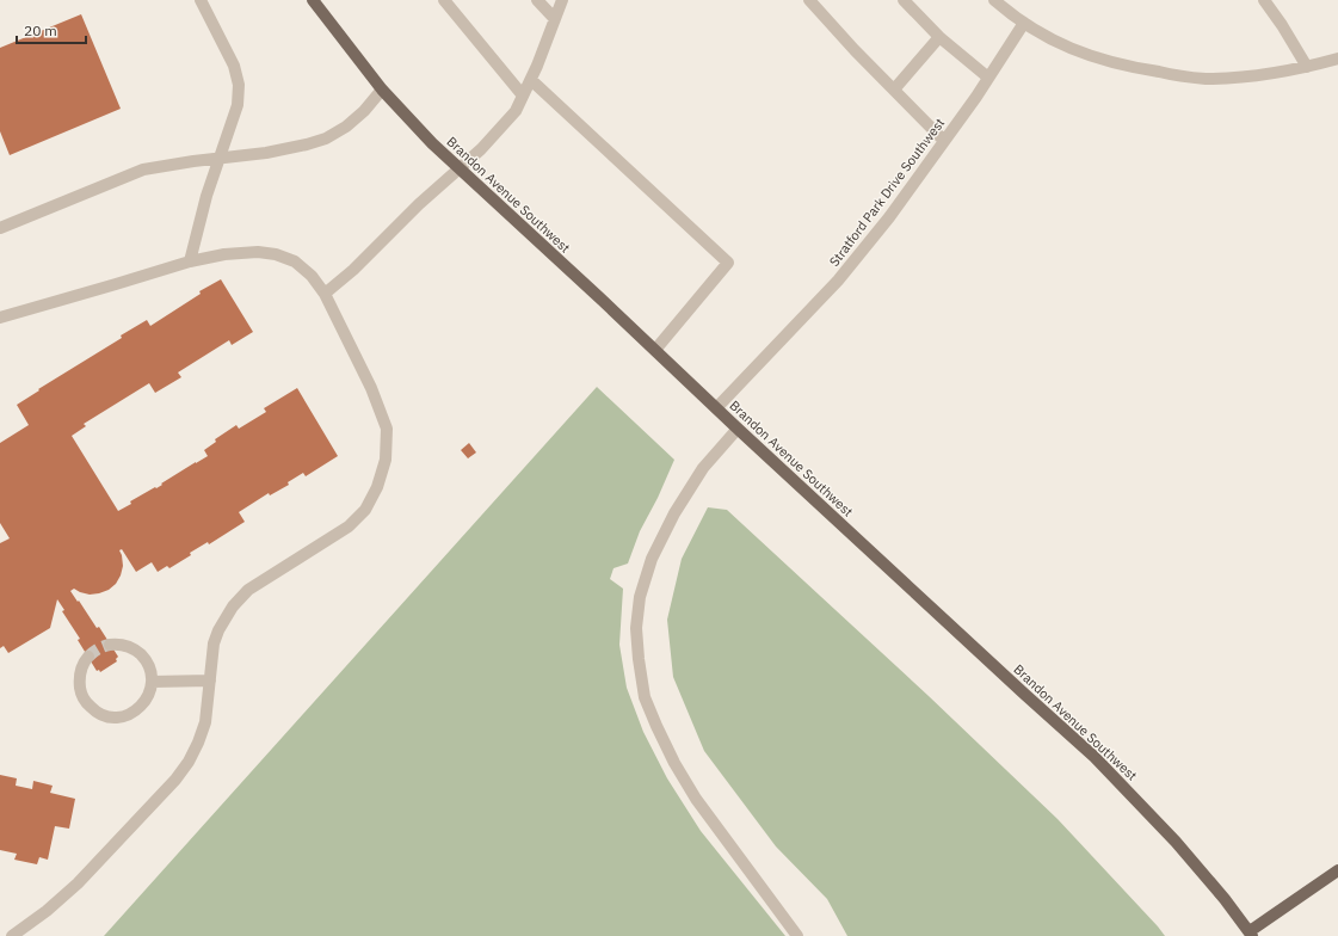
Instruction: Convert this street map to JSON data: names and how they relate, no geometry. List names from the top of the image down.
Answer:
{
  "streets": {
    "main road": ["Brandon Avenue Southwest"],
    "street": ["Stratford Park Drive Southwest"]
  },
  "crossings": [
    ["Stratford Park Drive Southwest", "Brandon Avenue Southwest"]
  ],
  "scale_bar": "20 m"
}
